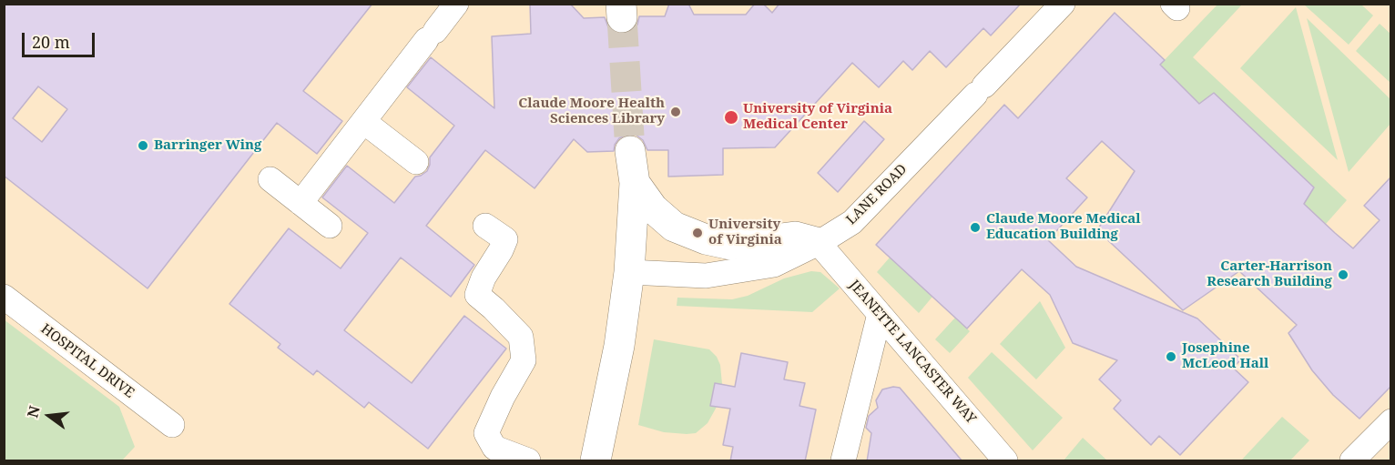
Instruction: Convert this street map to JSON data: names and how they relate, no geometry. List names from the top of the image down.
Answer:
{
  "streets": {
    "street": ["LANE ROAD", "JEANETTE LANCASTER WAY", "HOSPITAL DRIVE"]
  },
  "crossings": [
    ["LANE ROAD", "JEANETTE LANCASTER WAY"]
  ],
  "places": [
    "Claude Moore Health Sciences Library",
    "University of Virginia Medical Center",
    "Barringer Wing",
    "Claude Moore Medical Education Building",
    "University of Virginia",
    "Carter-Harrison Research Building",
    "Josephine McLeod Hall"
  ],
  "scale_bar": "20 m",
  "north": "left"
}
